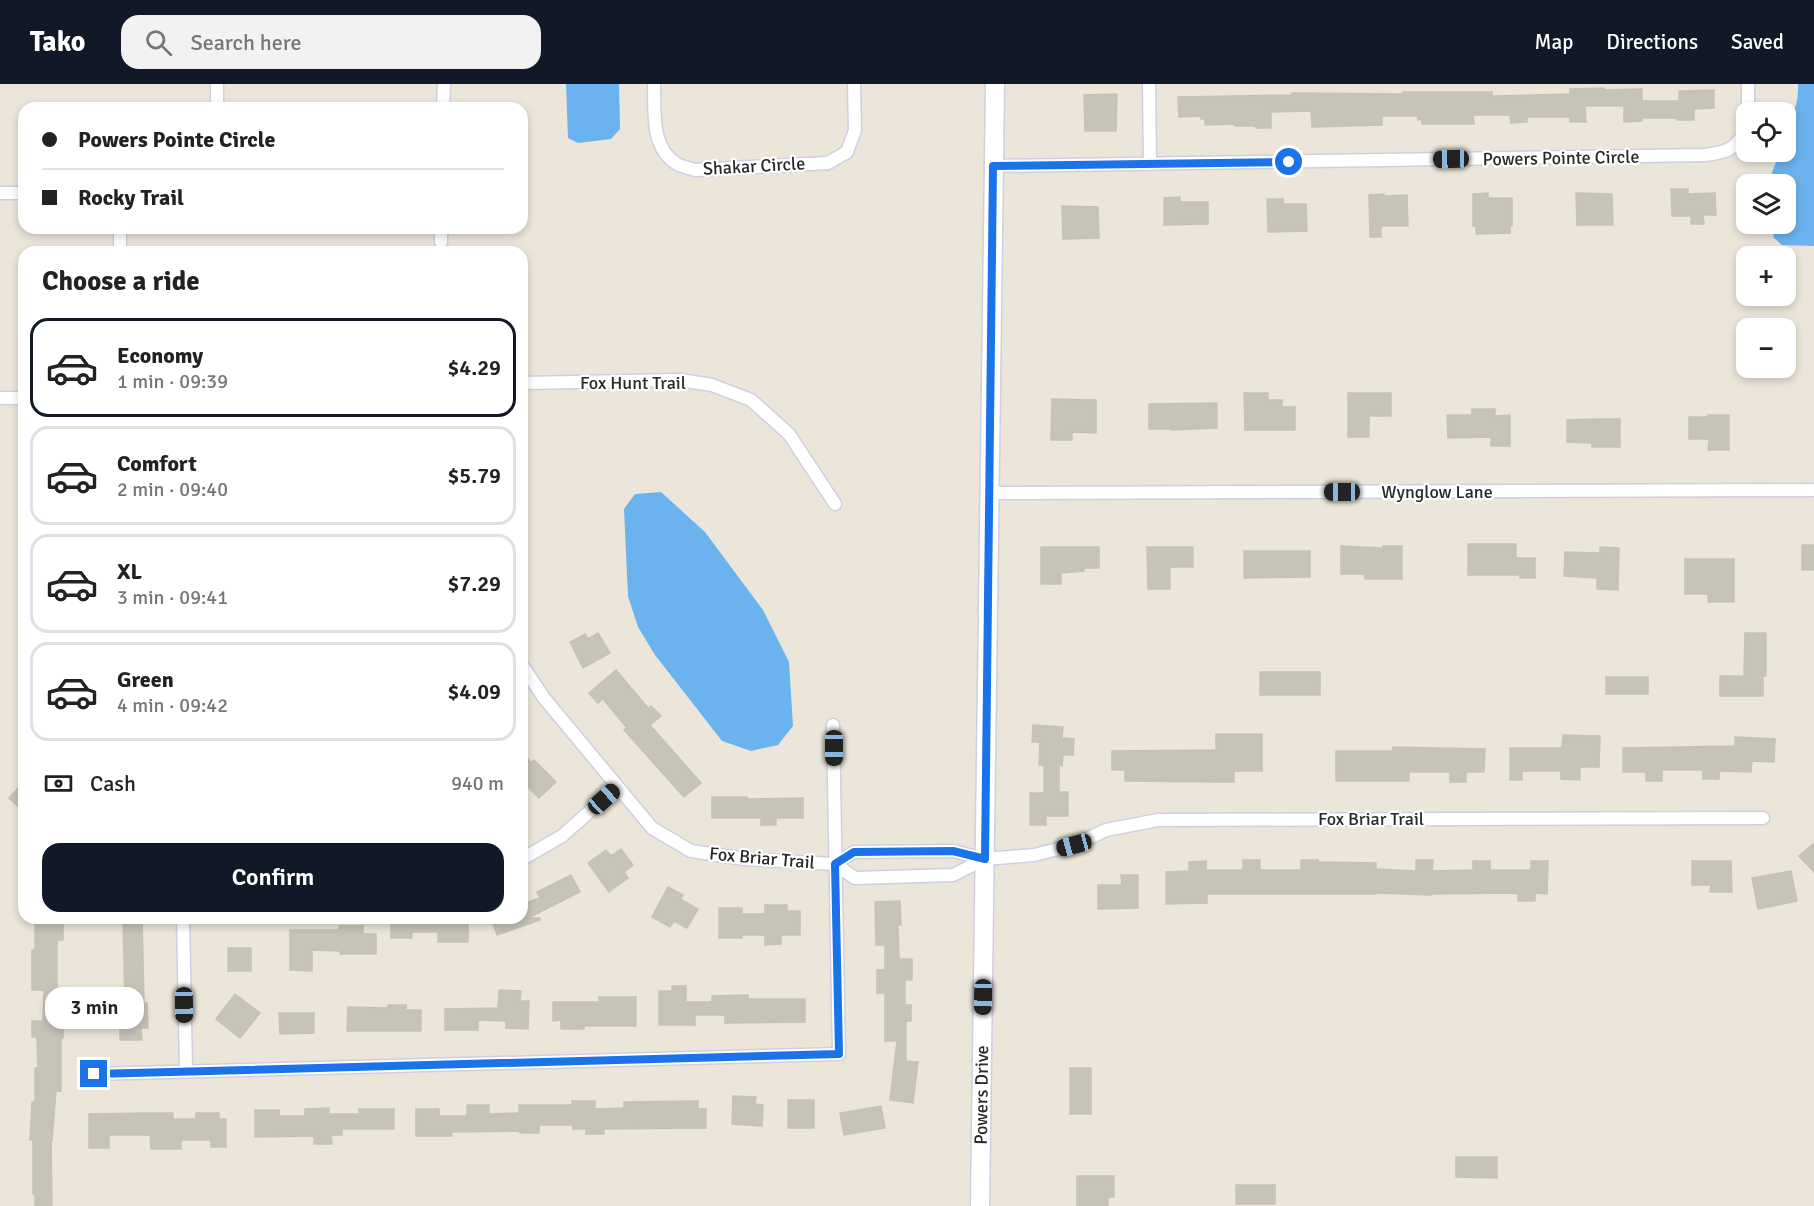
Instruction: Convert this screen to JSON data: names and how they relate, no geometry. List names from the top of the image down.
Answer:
{
  "streets": {
    "street": [
      "Powers Pointe Circle",
      "Shakar Circle",
      "Fox Hunt Trail",
      "Wynglow Lane",
      "Fox Briar Trail",
      "Powers Drive"
    ]
  },
  "crossings": [
    ["Powers Pointe Circle", "Powers Drive"],
    ["Wynglow Lane", "Powers Drive"],
    ["Fox Briar Trail", "Powers Drive"]
  ],
  "page": {
    "header": "Tako",
    "search": "Search here",
    "nav": ["Map", "Directions", "Saved"],
    "map_buttons": ["+", "−"],
    "banner": ["Powers Pointe Circle", "Rocky Trail"],
    "heading": "Choose a ride",
    "list": [
      {
        "name": "Economy",
        "note": "1 min · 09:39",
        "value": "$4.29"
      },
      {
        "name": "Comfort",
        "note": "2 min · 09:40",
        "value": "$5.79"
      },
      {
        "name": "XL",
        "note": "3 min · 09:41",
        "value": "$7.29"
      },
      {
        "name": "Green",
        "note": "4 min · 09:42",
        "value": "$4.09"
      }
    ],
    "pay": ["Cash", "940 m"],
    "buttons": "Confirm",
    "bubble": "3 min"
  }
}
